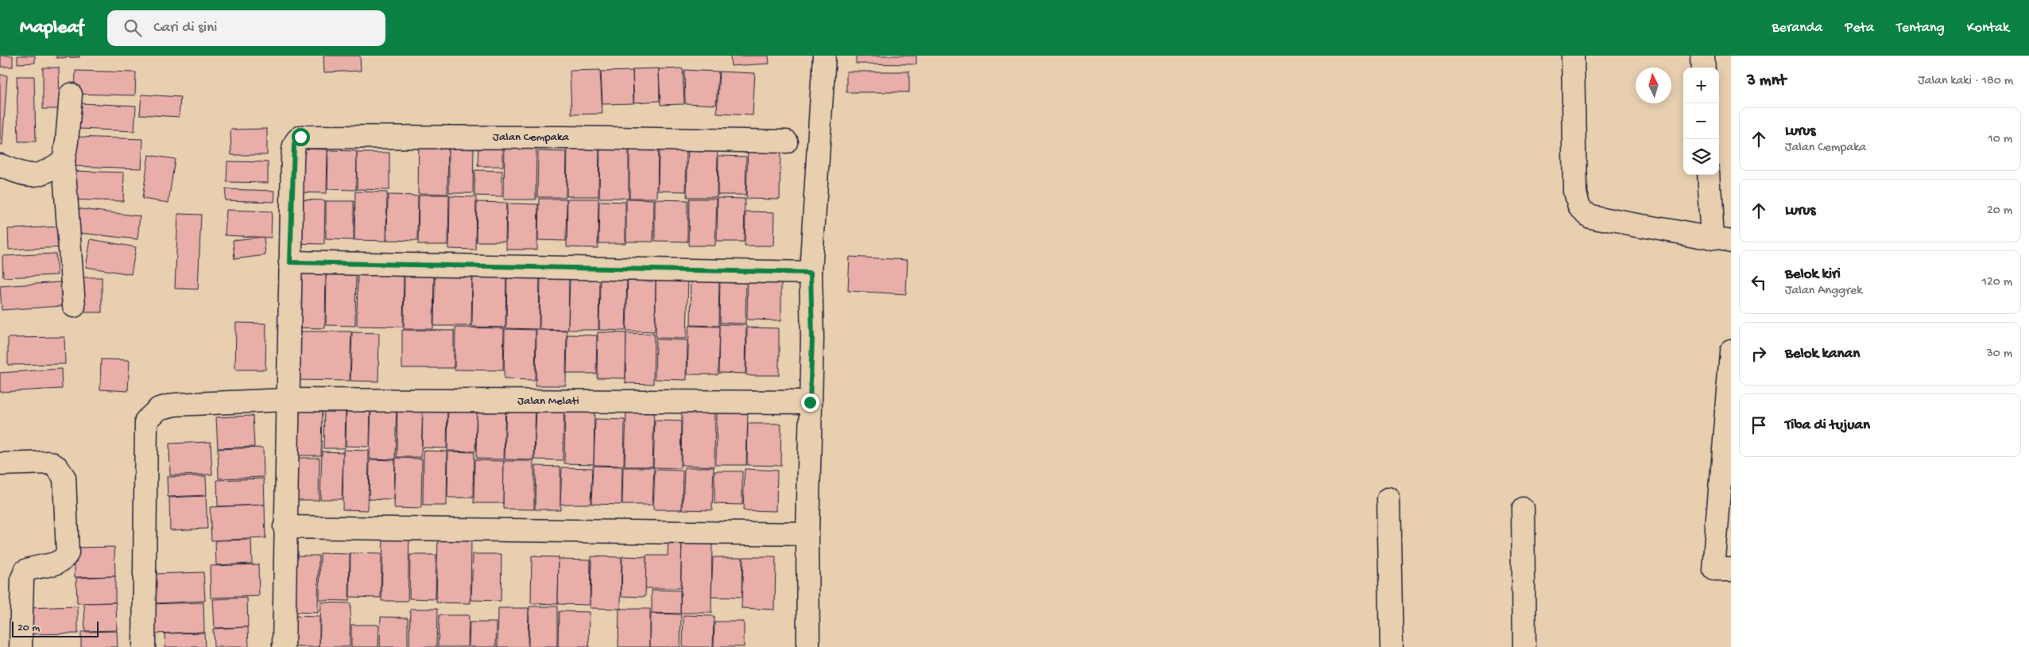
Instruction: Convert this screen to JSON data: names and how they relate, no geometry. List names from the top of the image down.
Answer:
{
  "streets": {
    "street": ["Jalan Cempaka", "Jalan Melati"]
  },
  "scale_bar": "20 m",
  "north": "top",
  "page": {
    "header": "Mapleaf",
    "search": "Cari di sini",
    "nav": [
      "Beranda",
      "Peta",
      "Tentang",
      "Kontak"
    ],
    "heading": ["3 mnt", "Jalan kaki · 180 m"],
    "map_buttons": ["+", "−"],
    "list": [
      ["Lurus", "Jalan Cempaka", "10 m"],
      ["Lurus", "20 m"],
      ["Belok kiri", "Jalan Anggrek", "120 m"],
      ["Belok kanan", "30 m"],
      "Tiba di tujuan"
    ],
    "scale": "20 m"
  }
}
